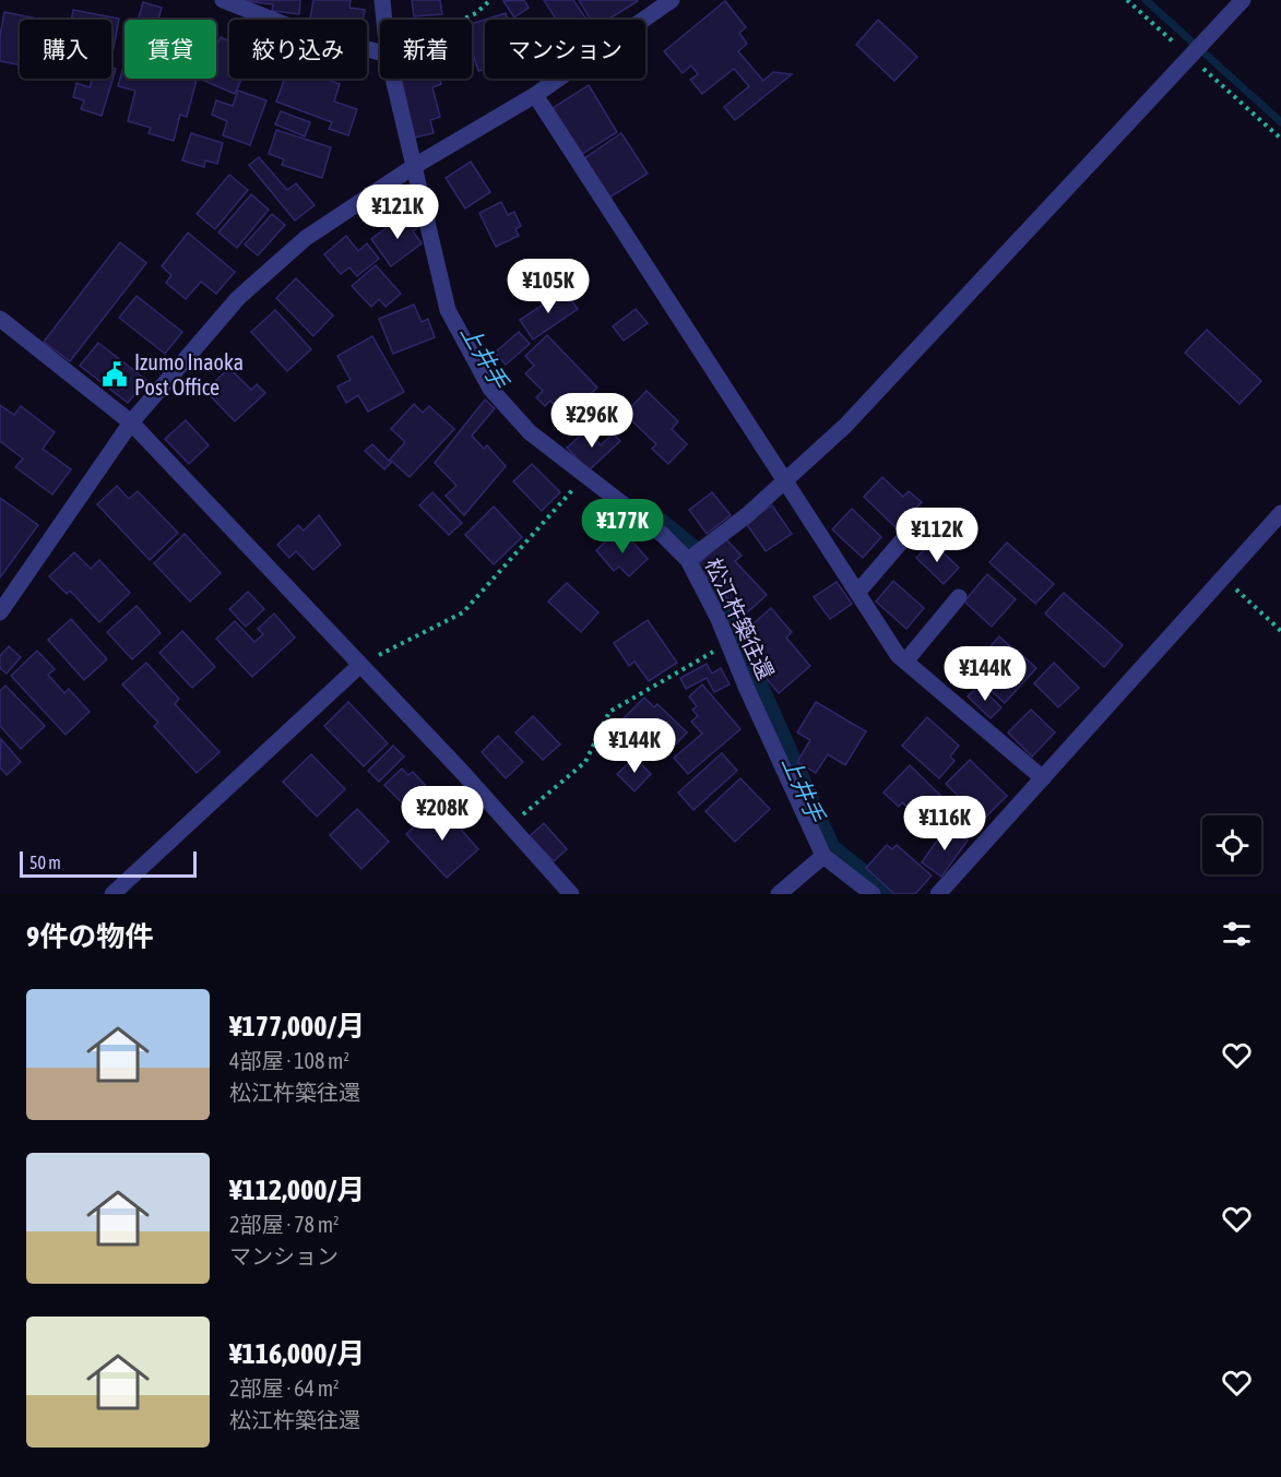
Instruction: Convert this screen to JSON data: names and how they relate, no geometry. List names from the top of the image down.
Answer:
{
  "streets": {
    "street": ["松江杵築往還"]
  },
  "water": ["上井手"],
  "places": {
    "public building": ["Izumo Inaoka Post Office"]
  },
  "scale_bar": "50 m",
  "page": {
    "chip": [
      "購入",
      "賃貸",
      "絞り込み",
      "新着",
      "マンション"
    ],
    "price": [
      "¥121K",
      "¥105K",
      "¥296K",
      "¥177K",
      "¥112K",
      "¥144K",
      "¥144K",
      "¥208K",
      "¥116K"
    ],
    "scale": "50 m",
    "heading": "9件の物件",
    "list": [
      {
        "name": "¥177,000/月",
        "note": "4部屋 · 108 m² · 松江杵築往還"
      },
      {
        "name": "¥112,000/月",
        "note": "2部屋 · 78 m² · マンション"
      },
      {
        "name": "¥116,000/月",
        "note": "2部屋 · 64 m² · 松江杵築往還"
      }
    ]
  }
}
